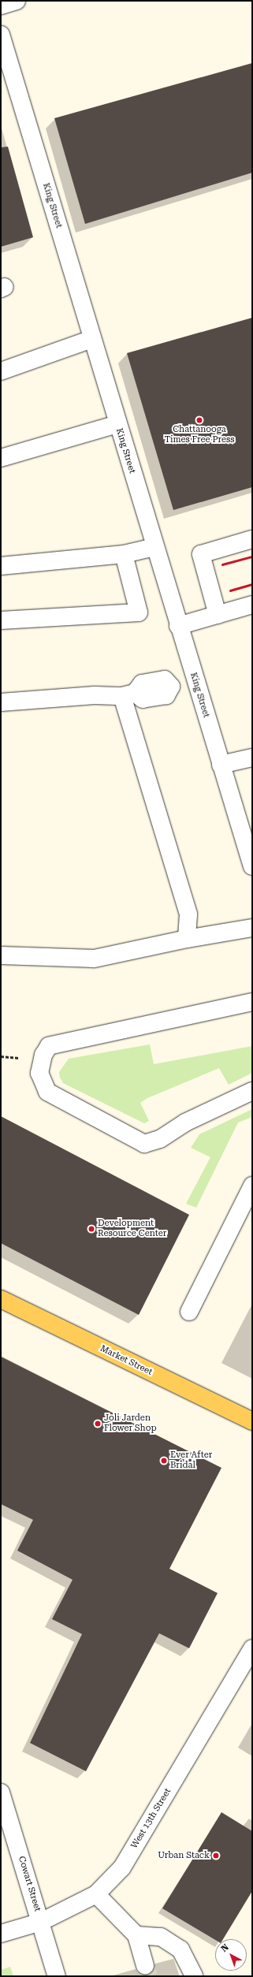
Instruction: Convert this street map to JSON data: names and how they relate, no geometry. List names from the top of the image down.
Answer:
{
  "streets": {
    "main road": ["Market Street"],
    "street": ["King Street", "West 13th Street", "Cowart Street"]
  },
  "crossings": [
    ["West 13th Street", "Cowart Street"]
  ],
  "places": [
    "Chattanooga Times Free Press",
    "Development Resource Center",
    "Joli Jarden Flower Shop",
    "Ever After Bridal",
    "Urban Stack"
  ],
  "north": "top left"
}
